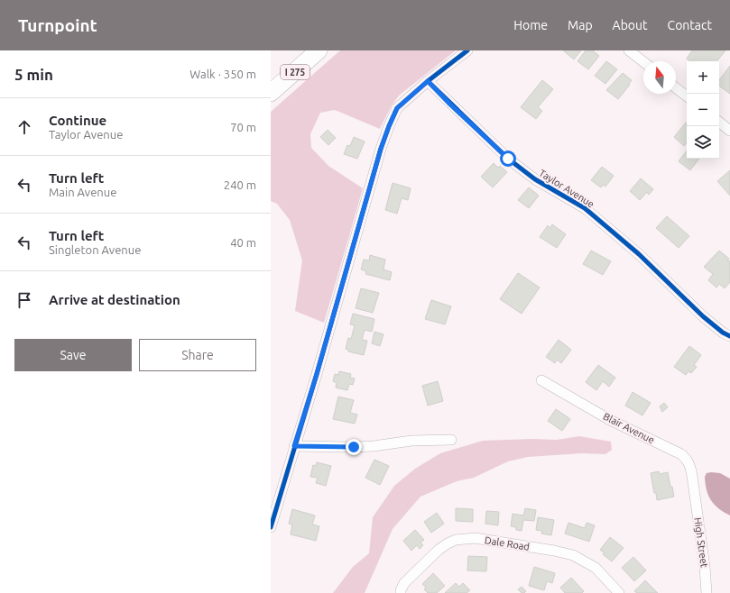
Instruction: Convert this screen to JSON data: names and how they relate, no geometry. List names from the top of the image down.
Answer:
{
  "streets": {
    "highway": ["I 275"],
    "street": [
      "Taylor Avenue",
      "Blair Avenue",
      "High Street",
      "Dale Road"
    ]
  },
  "crossings": [
    ["Blair Avenue", "High Street"]
  ],
  "north": "top",
  "page": {
    "header": "Turnpoint",
    "nav": [
      "Home",
      "Map",
      "About",
      "Contact"
    ],
    "heading": ["5 min", "Walk · 350 m"],
    "map_buttons": ["+", "−"],
    "list": [
      ["Continue", "Taylor Avenue", "70 m"],
      ["Turn left", "Main Avenue", "240 m"],
      ["Turn left", "Singleton Avenue", "40 m"],
      "Arrive at destination"
    ],
    "buttons": ["Save", "Share"]
  }
}
